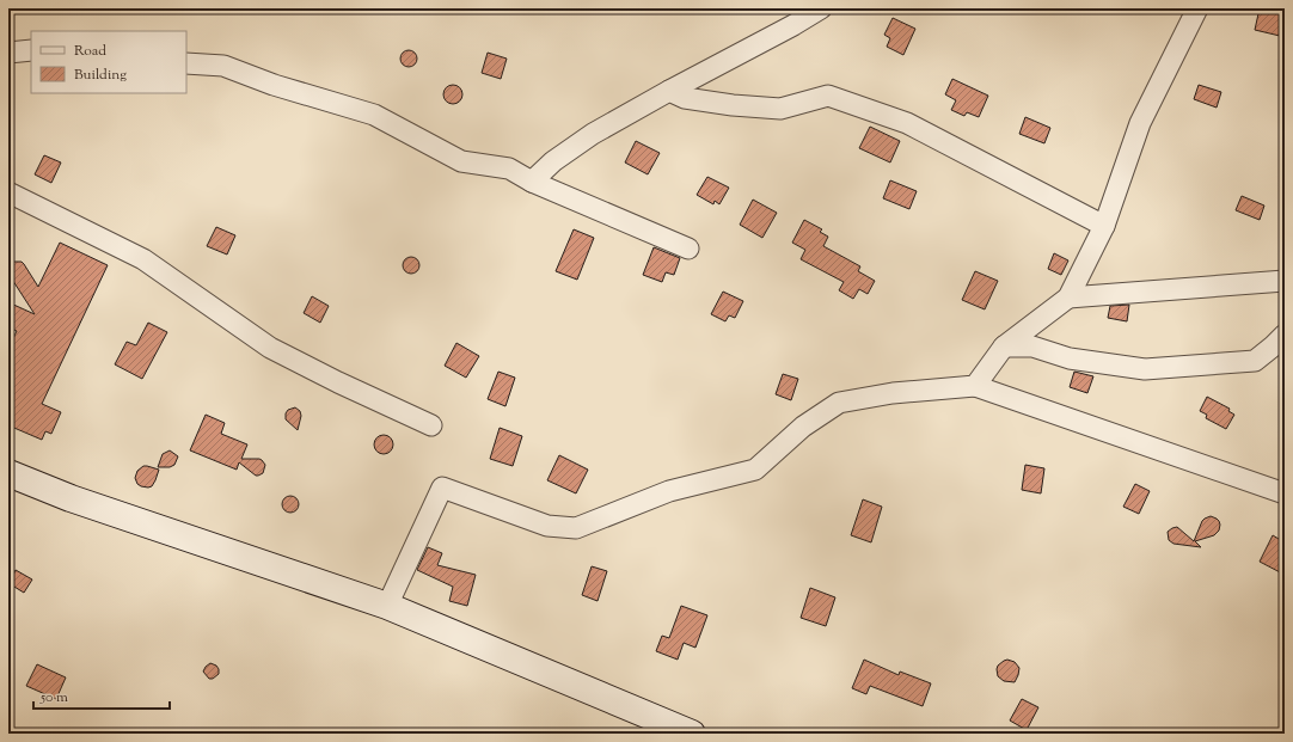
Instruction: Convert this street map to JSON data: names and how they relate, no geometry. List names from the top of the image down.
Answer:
{
  "legend": ["Road", "Building"],
  "scale_bar": "50 m"
}
